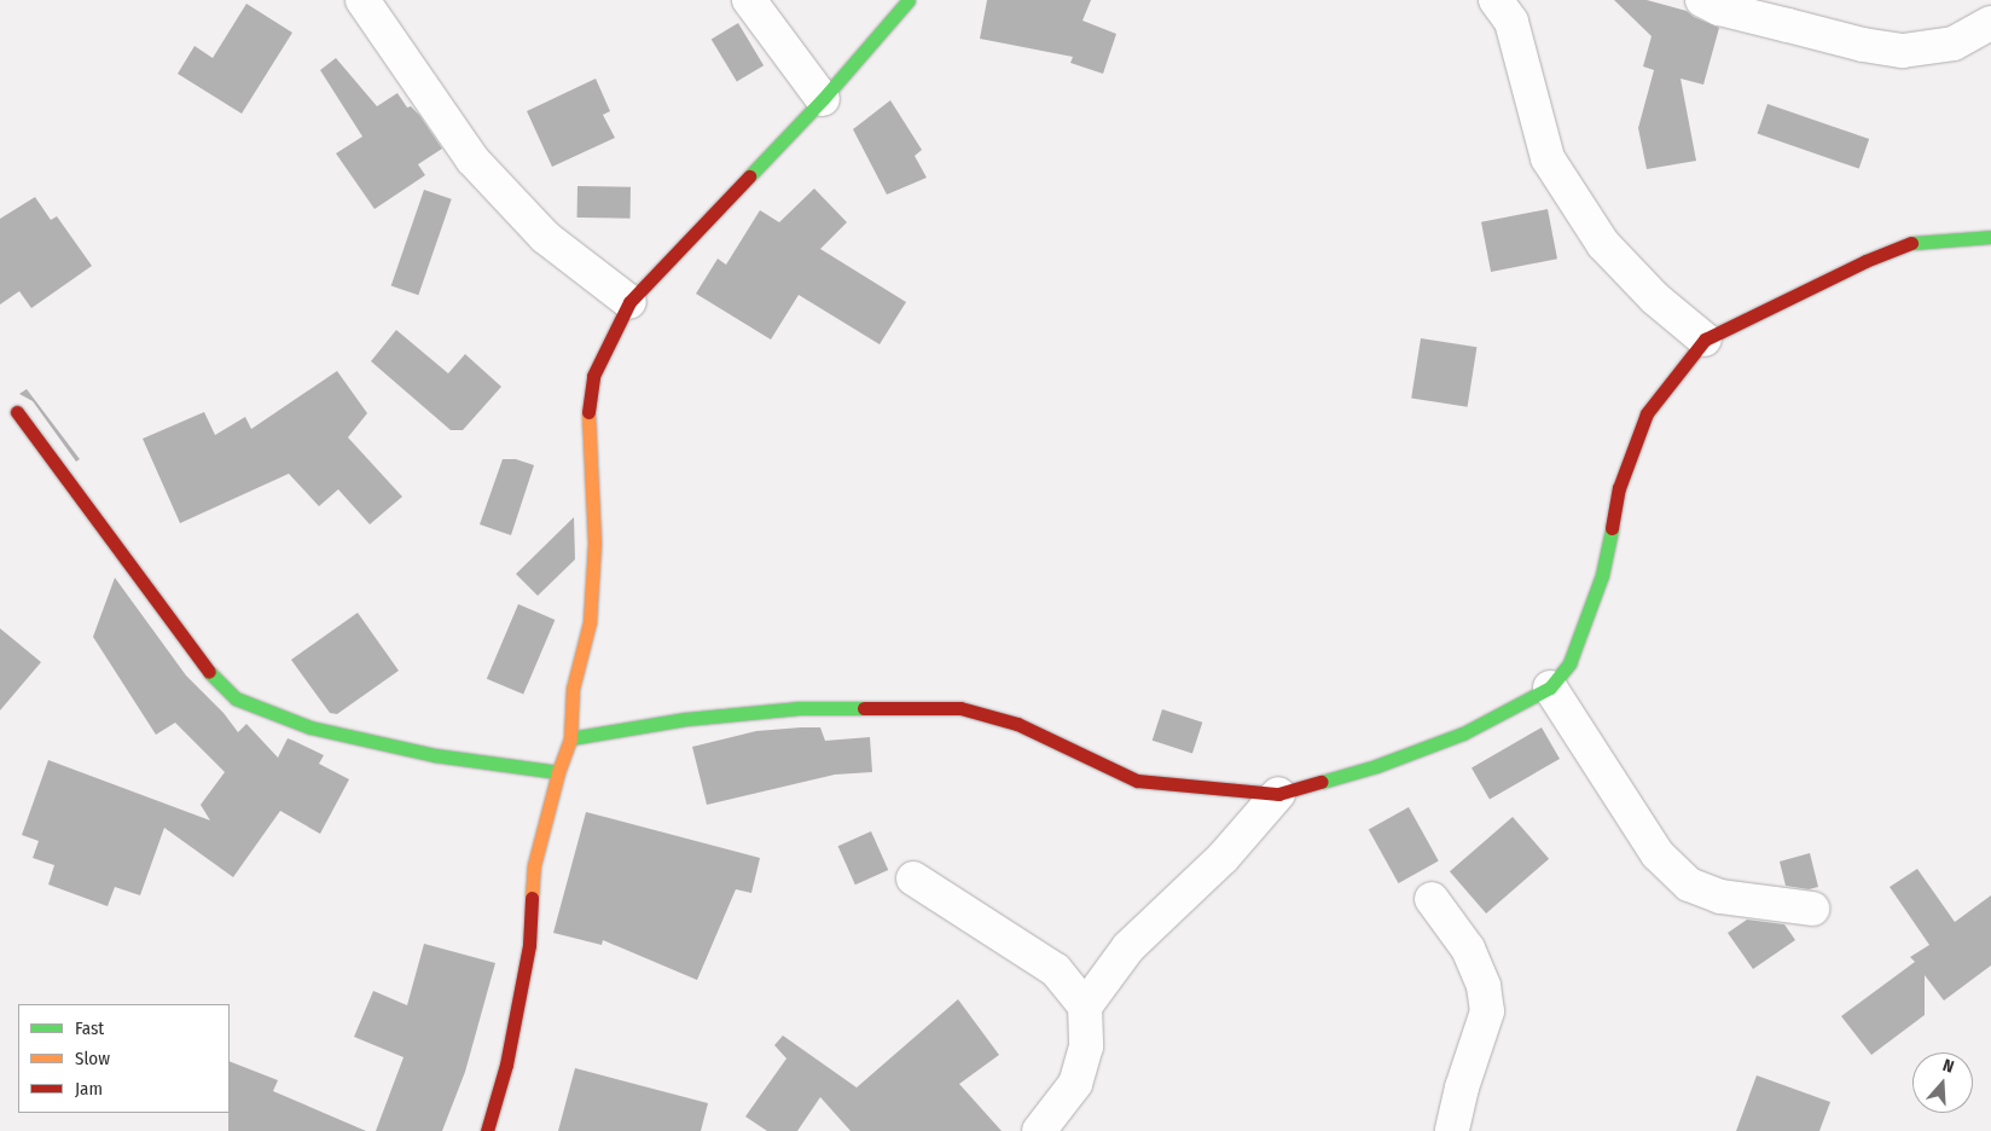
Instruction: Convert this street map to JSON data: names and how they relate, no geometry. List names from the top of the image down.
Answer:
{
  "legend": ["Fast", "Slow", "Jam"],
  "north": "top"
}
